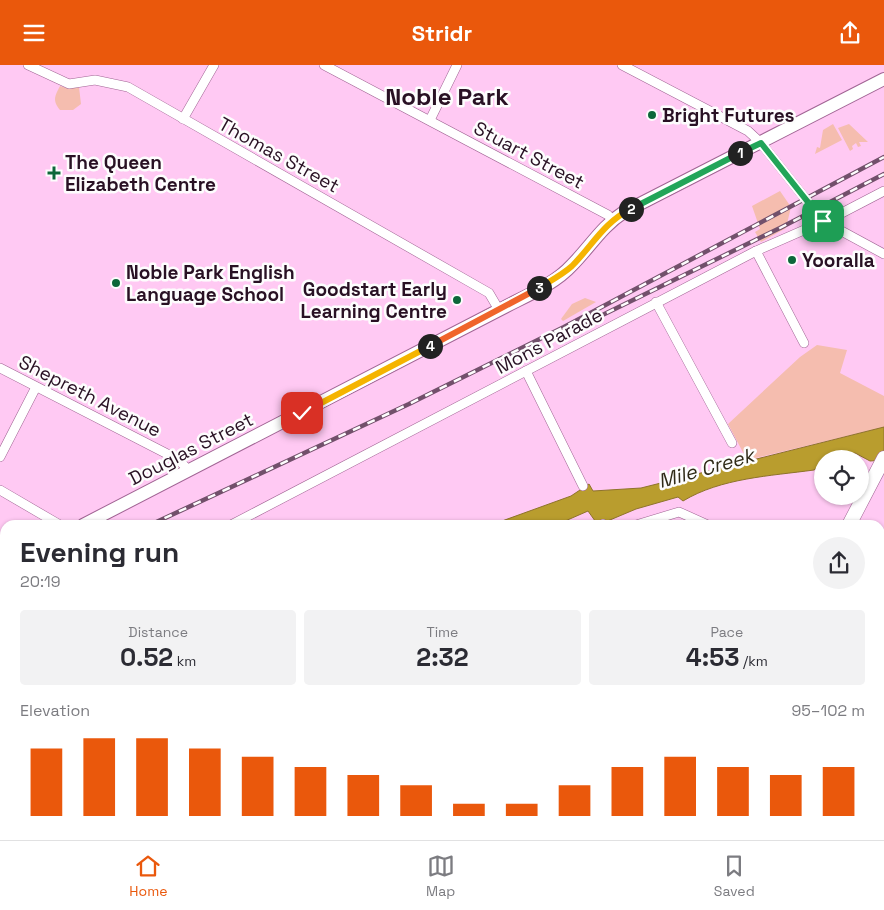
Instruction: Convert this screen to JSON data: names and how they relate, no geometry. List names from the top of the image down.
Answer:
{
  "streets": {
    "main road": ["Douglas Street"],
    "street": [
      "Thomas Street",
      "Stuart Street",
      "Mons Parade",
      "Shepreth Avenue"
    ]
  },
  "crossings": [
    ["Thomas Street", "Douglas Street"],
    ["Stuart Street", "Douglas Street"],
    ["Shepreth Avenue", "Douglas Street"]
  ],
  "districts": ["Noble Park"],
  "water": ["Mile Creek"],
  "places": {
    "other": [
      "Bright Futures",
      "Yooralla",
      "Noble Park English Language School",
      "Goodstart Early Learning Centre"
    ],
    "health": ["The Queen Elizabeth Centre"]
  },
  "page": {
    "header": "Stridr",
    "pins": [
      "1",
      "2",
      "3",
      "4"
    ],
    "heading": ["Evening run", "20:19"],
    "stats": [
      ["Distance", "0.52 km"],
      ["Time", "2:32"],
      ["Pace", "4:53 /km"]
    ],
    "chart": ["Elevation", "95–102 m"],
    "tabs": ["Home", "Map", "Saved"]
  }
}
